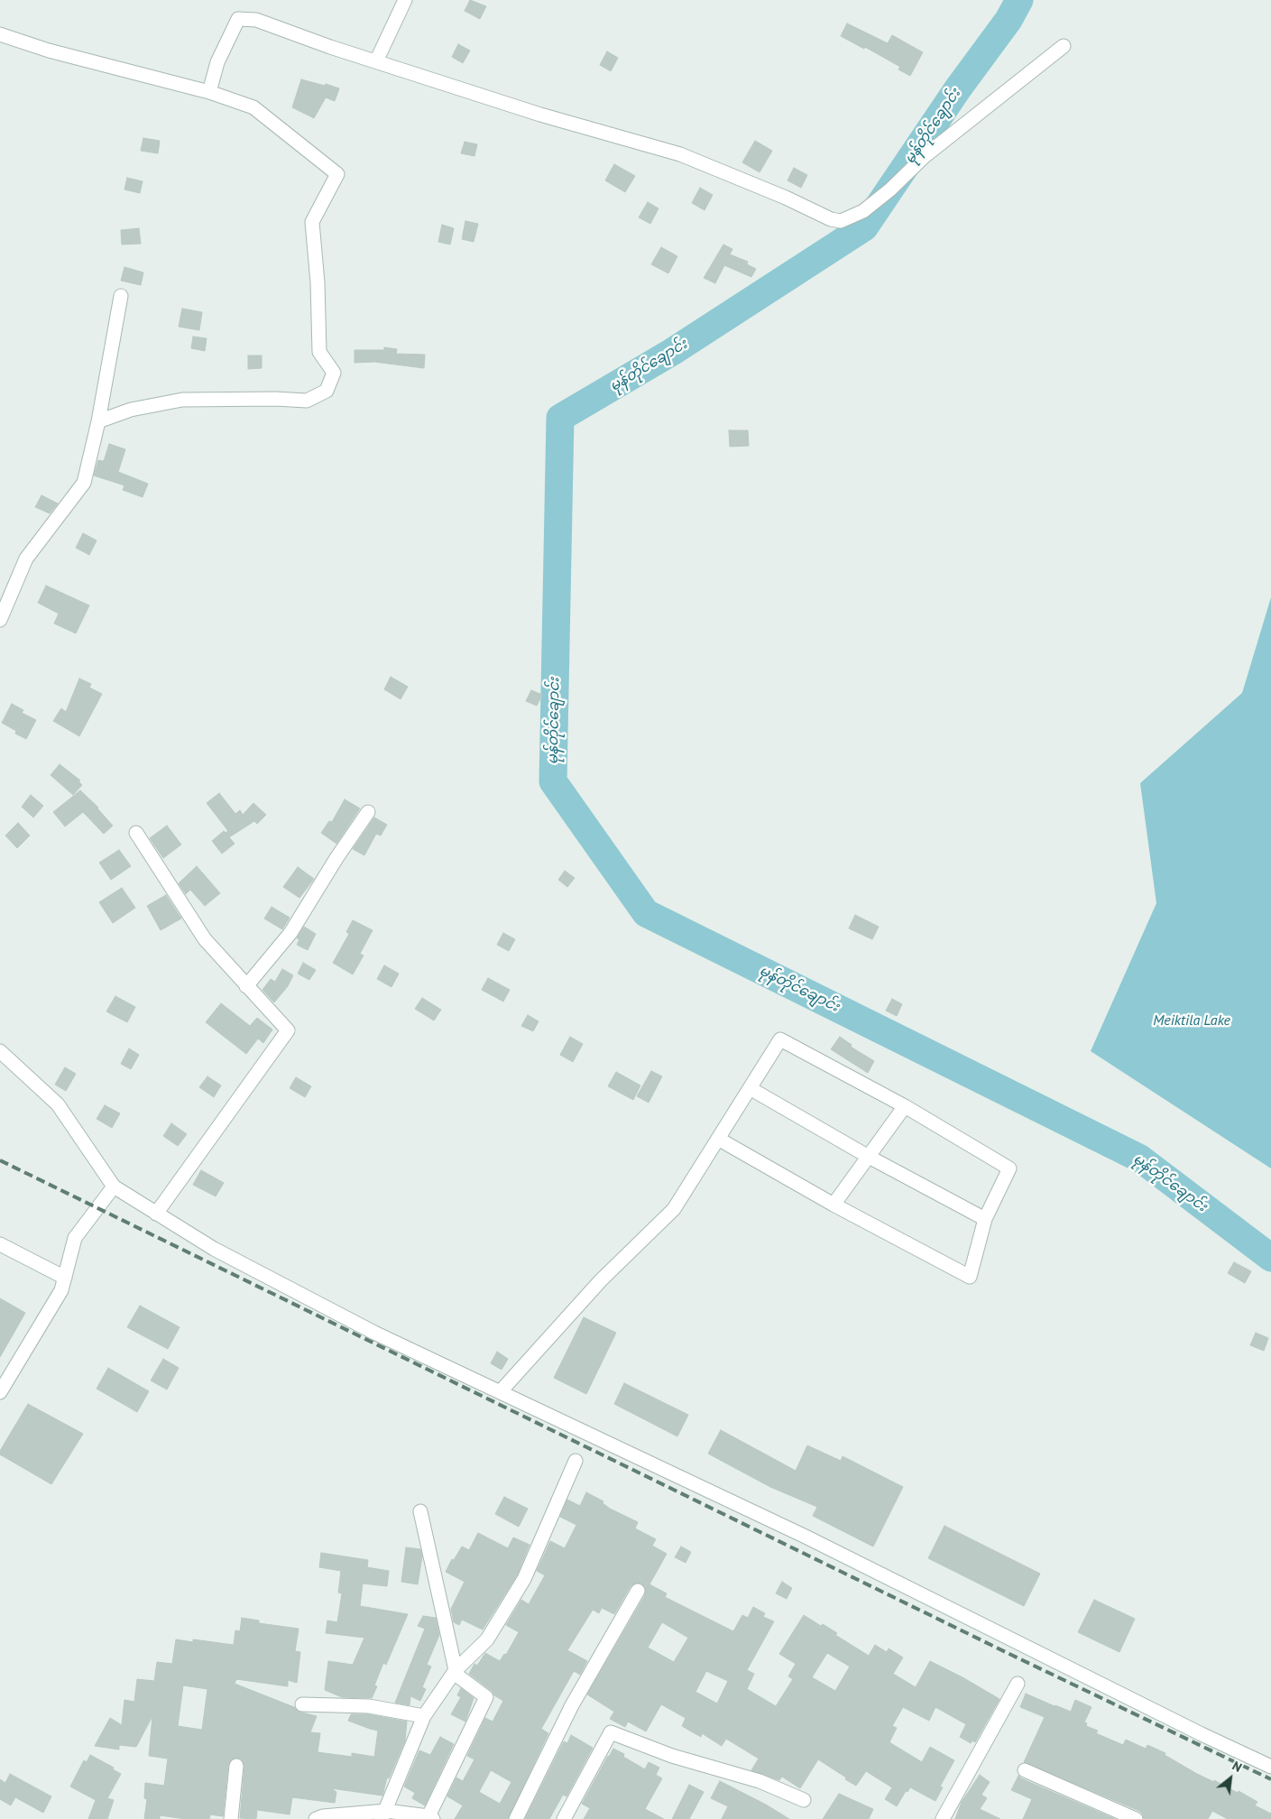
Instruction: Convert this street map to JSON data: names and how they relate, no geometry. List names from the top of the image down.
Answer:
{
  "water": ["မုန်တိုင်ချောင်း", "Meiktila Lake"],
  "north": "top right"
}
